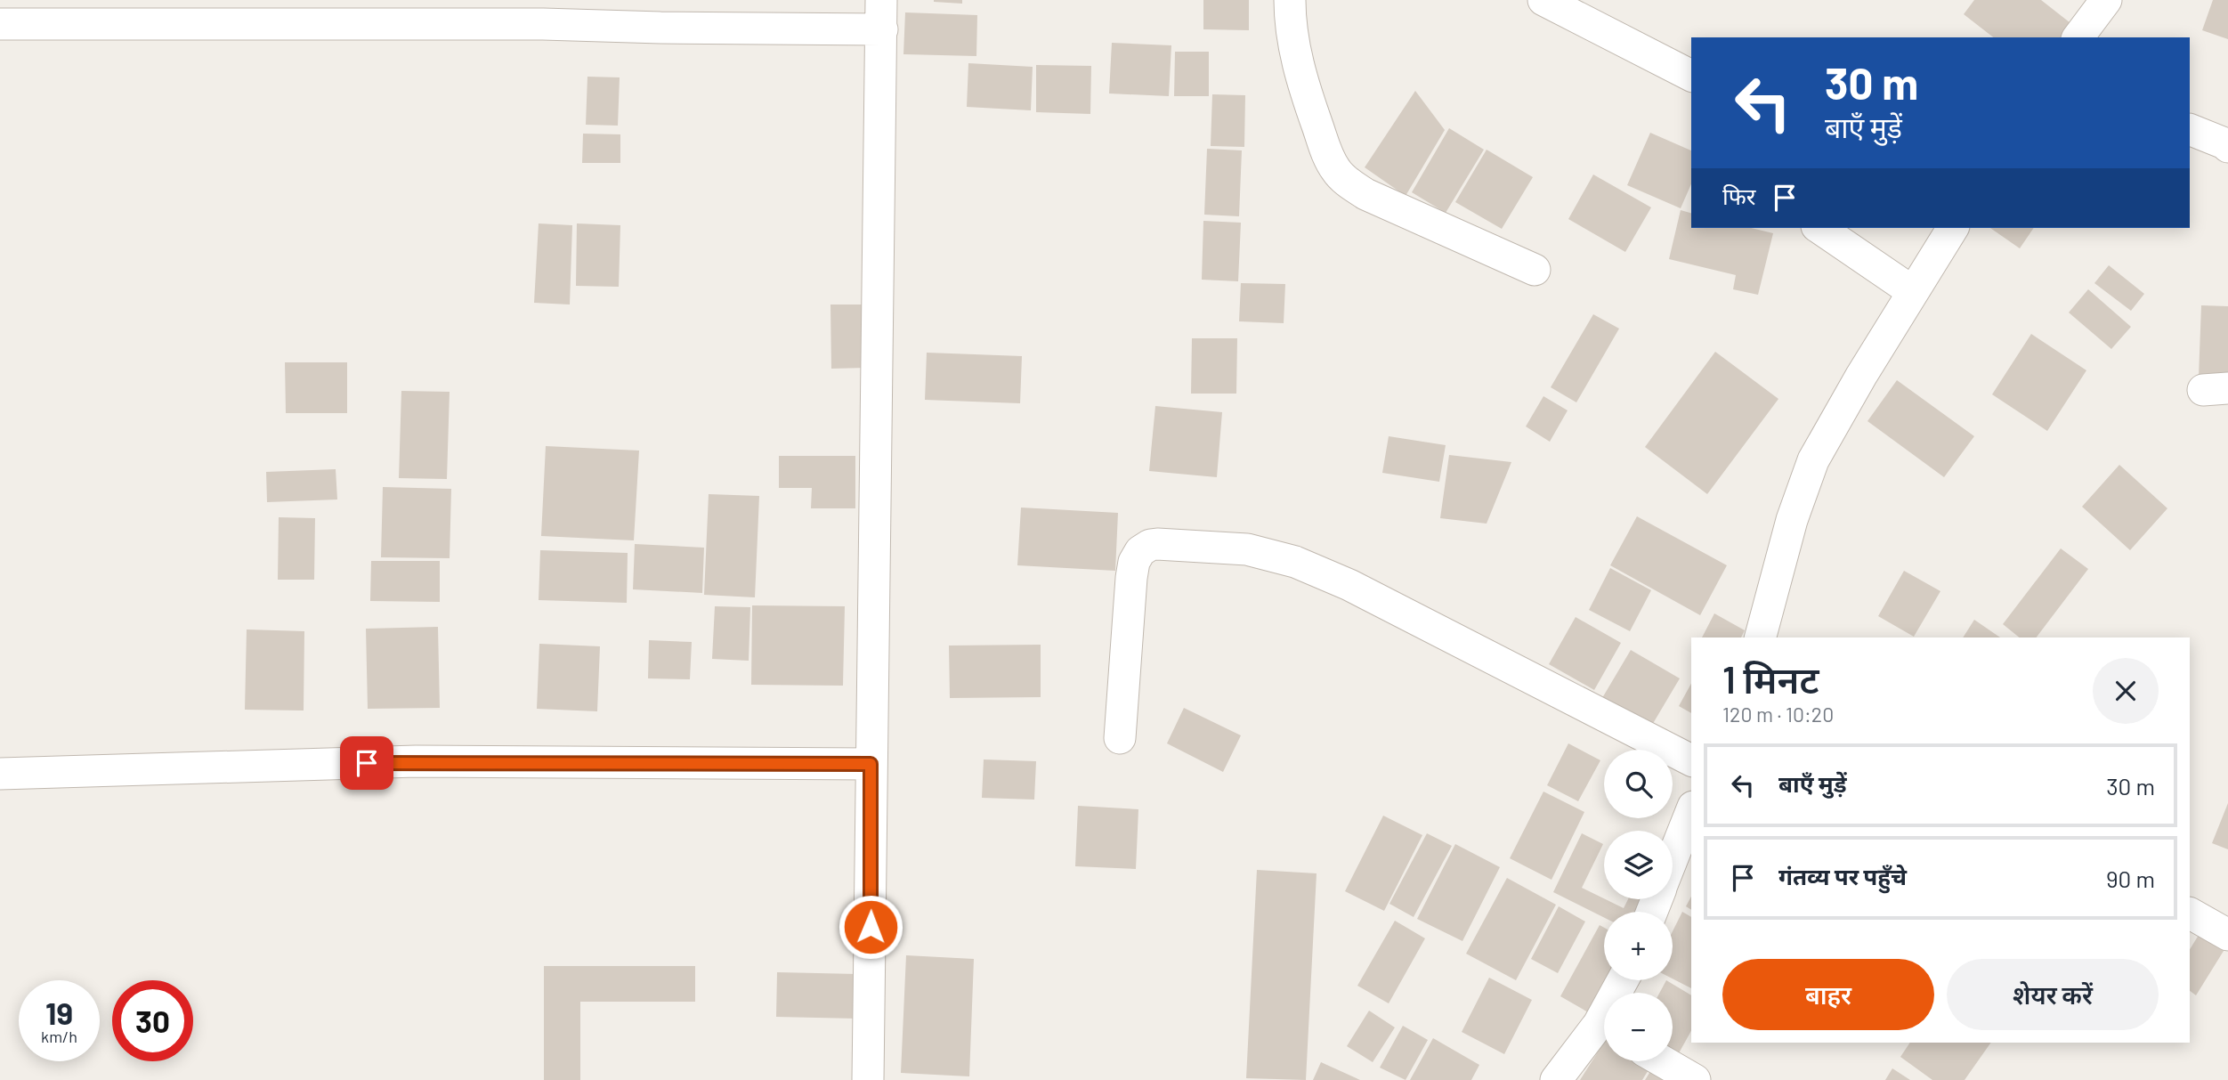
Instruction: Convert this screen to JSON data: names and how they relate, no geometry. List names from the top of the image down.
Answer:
{
  "page": {
    "turn": ["30 m", "बाएँ मुड़ें"],
    "then": "फिर",
    "heading": ["1 मिनट", "120 m · 10:20"],
    "list": [
      {
        "name": "बाएँ मुड़ें",
        "value": "30 m"
      },
      {
        "name": "गंतव्य पर पहुँचे",
        "value": "90 m"
      }
    ],
    "map_buttons": ["+", "−"],
    "buttons": ["बाहर", "शेयर करें"],
    "speed": "19 km/h",
    "limit": "30"
  }
}
